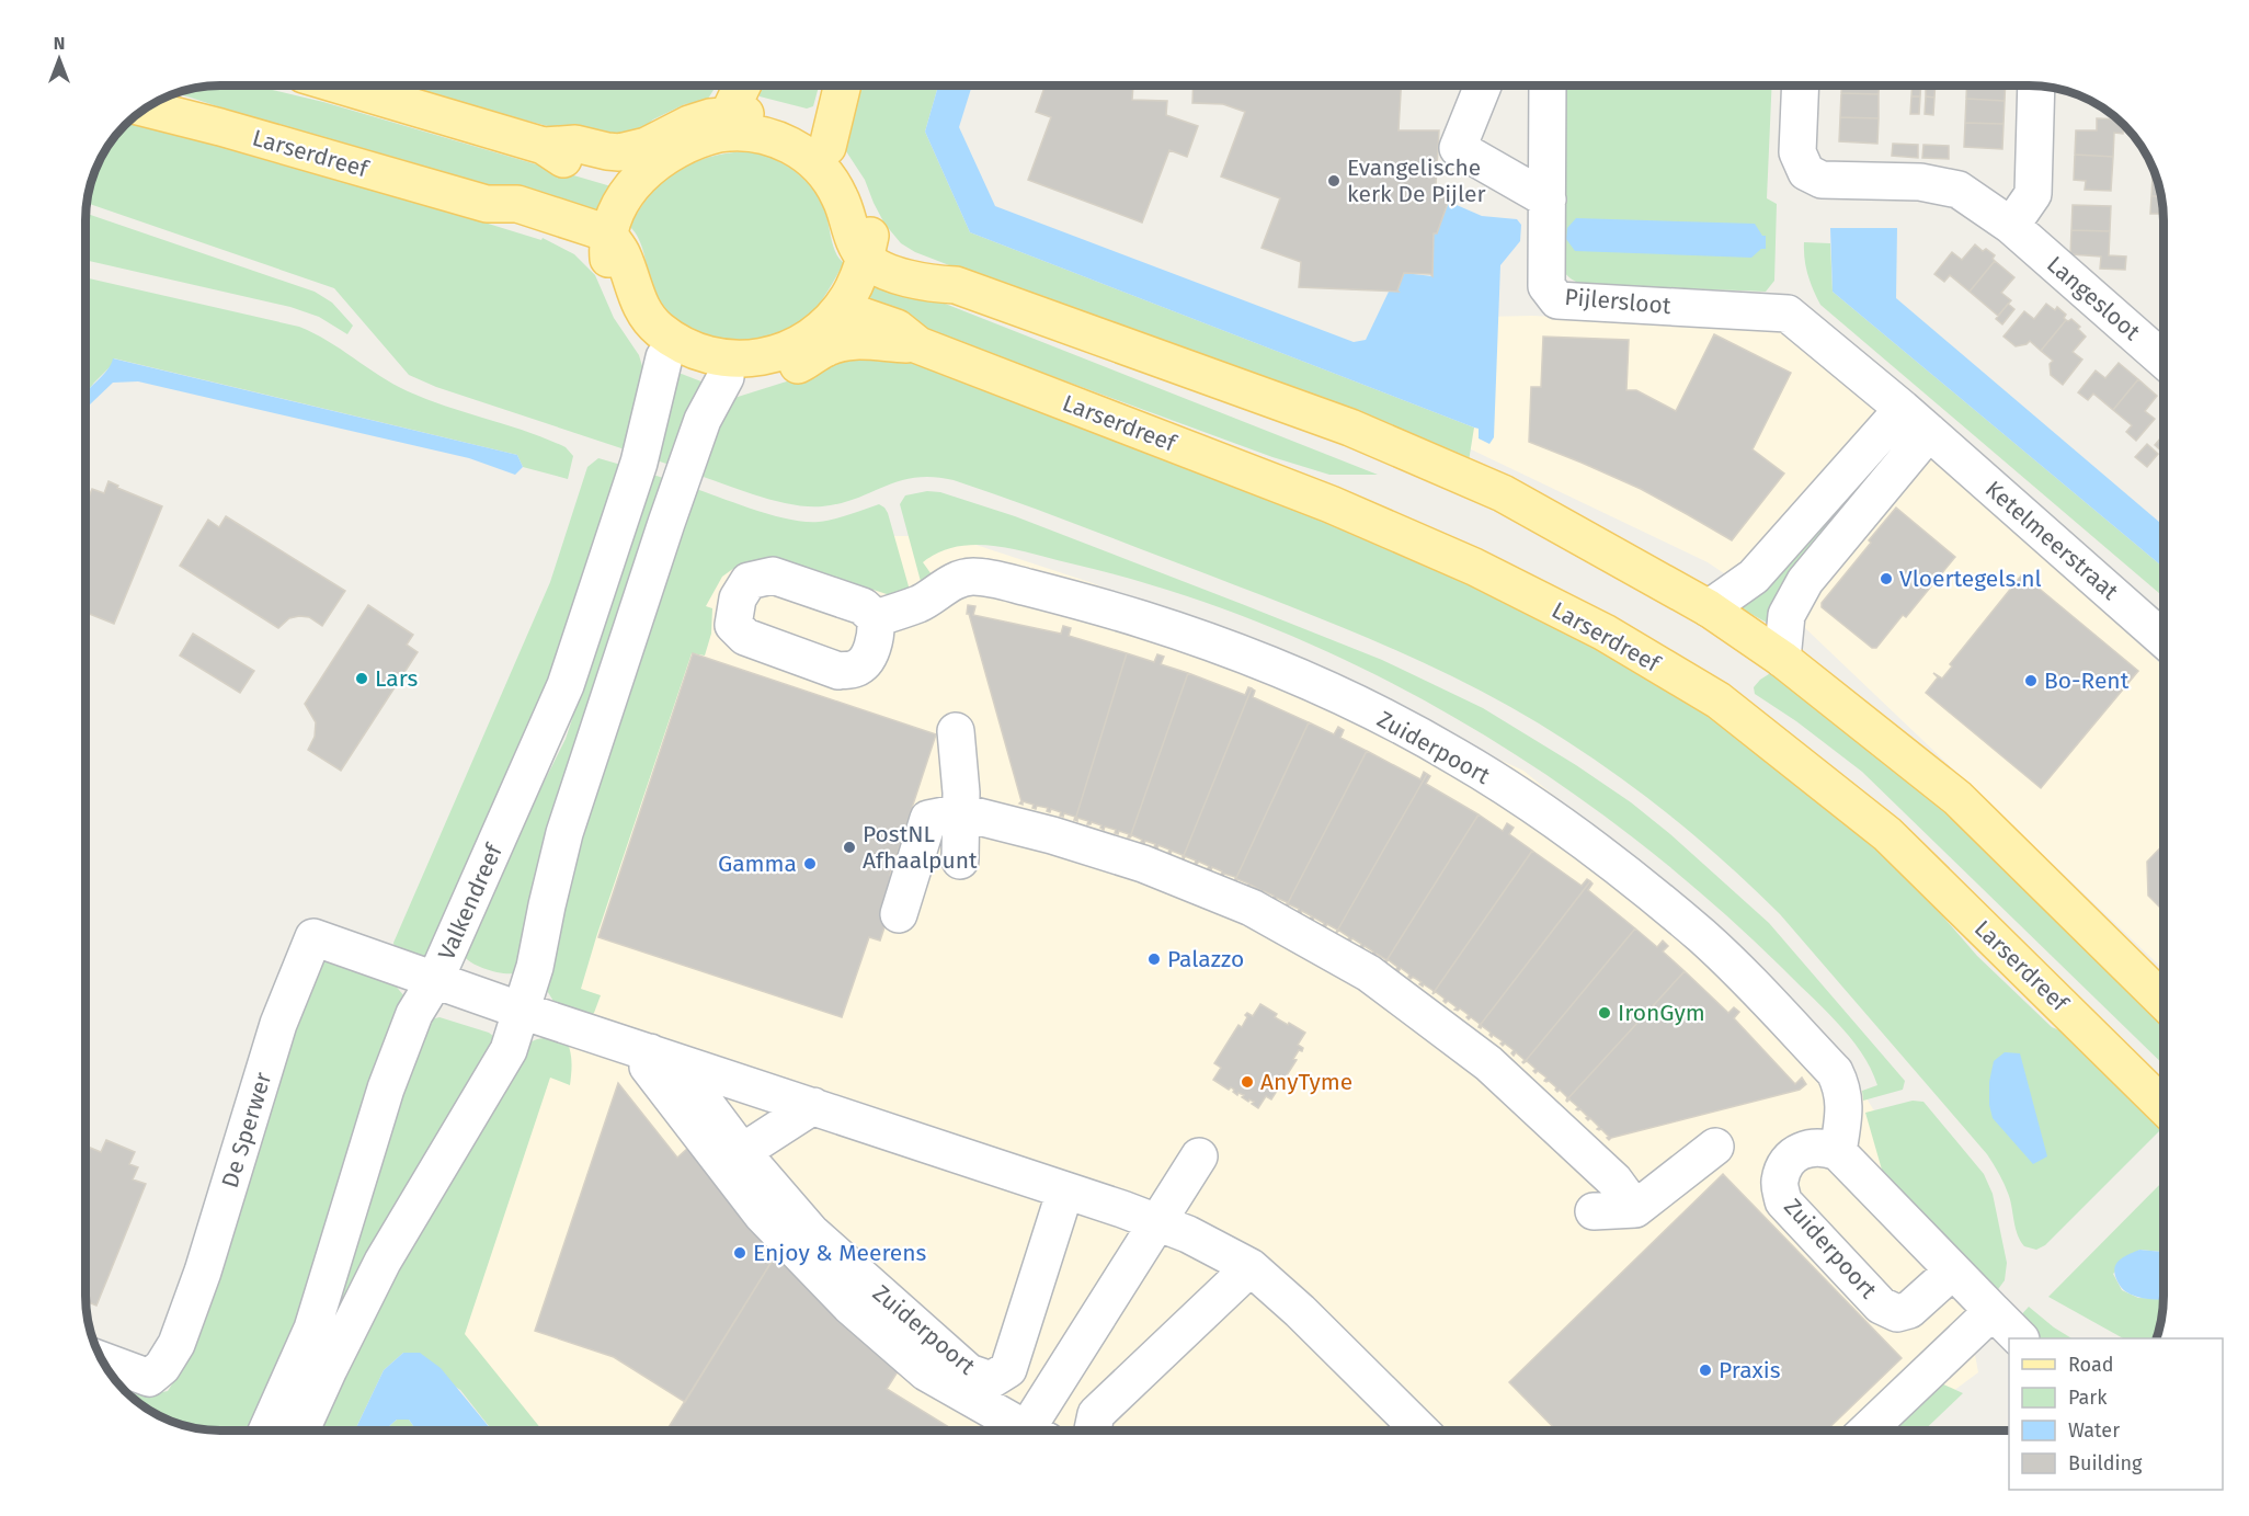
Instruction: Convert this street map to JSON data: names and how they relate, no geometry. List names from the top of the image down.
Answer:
{
  "streets": {
    "main road": ["Larserdreef"],
    "street": [
      "Langesloot",
      "Pijlersloot",
      "Ketelmeerstraat",
      "Zuiderpoort",
      "Valkendreef",
      "De Sperwer"
    ]
  },
  "crossings": [
    ["Pijlersloot", "Ketelmeerstraat"],
    ["Valkendreef", "De Sperwer"]
  ],
  "places": [
    "Evangelische kerk De Pijler",
    "Vloertegels.nl",
    "Lars",
    "Bo-Rent",
    "PostNL Afhaalpunt",
    "Gamma",
    "Palazzo",
    "IronGym",
    "AnyTyme",
    "Enjoy & Meerens",
    "Praxis"
  ],
  "legend": [
    "Road",
    "Park",
    "Water",
    "Building"
  ],
  "north": "top"
}
